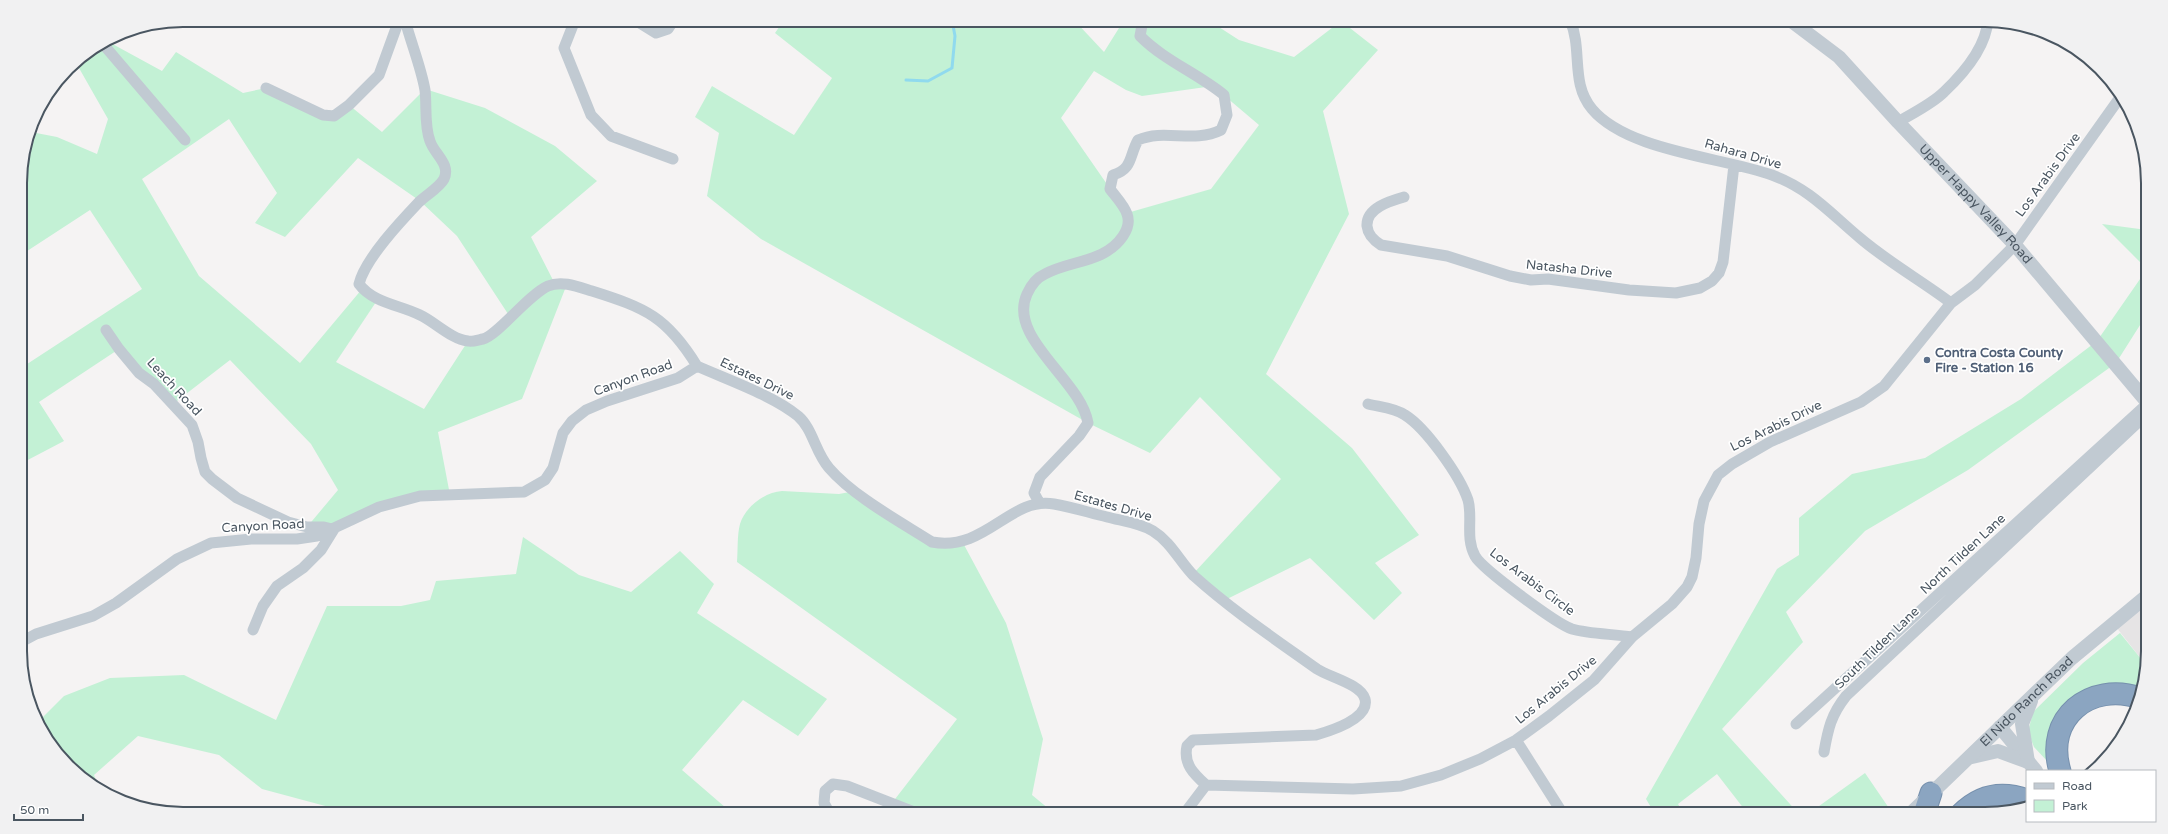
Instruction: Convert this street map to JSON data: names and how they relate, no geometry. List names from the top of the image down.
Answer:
{
  "streets": {
    "street": [
      "Rahara Drive",
      "Los Arabis Drive",
      "Upper Happy Valley Road",
      "Natasha Drive",
      "Canyon Road",
      "Estates Drive",
      "Leach Road",
      "North Tilden Lane",
      "Los Arabis Circle",
      "South Tilden Lane",
      "El Nido Ranch Road"
    ]
  },
  "crossings": [
    ["Rahara Drive", "Los Arabis Drive"],
    ["Rahara Drive", "Natasha Drive"],
    ["Los Arabis Drive", "Upper Happy Valley Road"],
    ["Los Arabis Drive", "Estates Drive"],
    ["Los Arabis Drive", "Los Arabis Circle"],
    ["Canyon Road", "Estates Drive"],
    ["Canyon Road", "Leach Road"]
  ],
  "places": ["Contra Costa County Fire - Station 16"],
  "legend": ["Road", "Park"],
  "scale_bar": "50 m"
}
